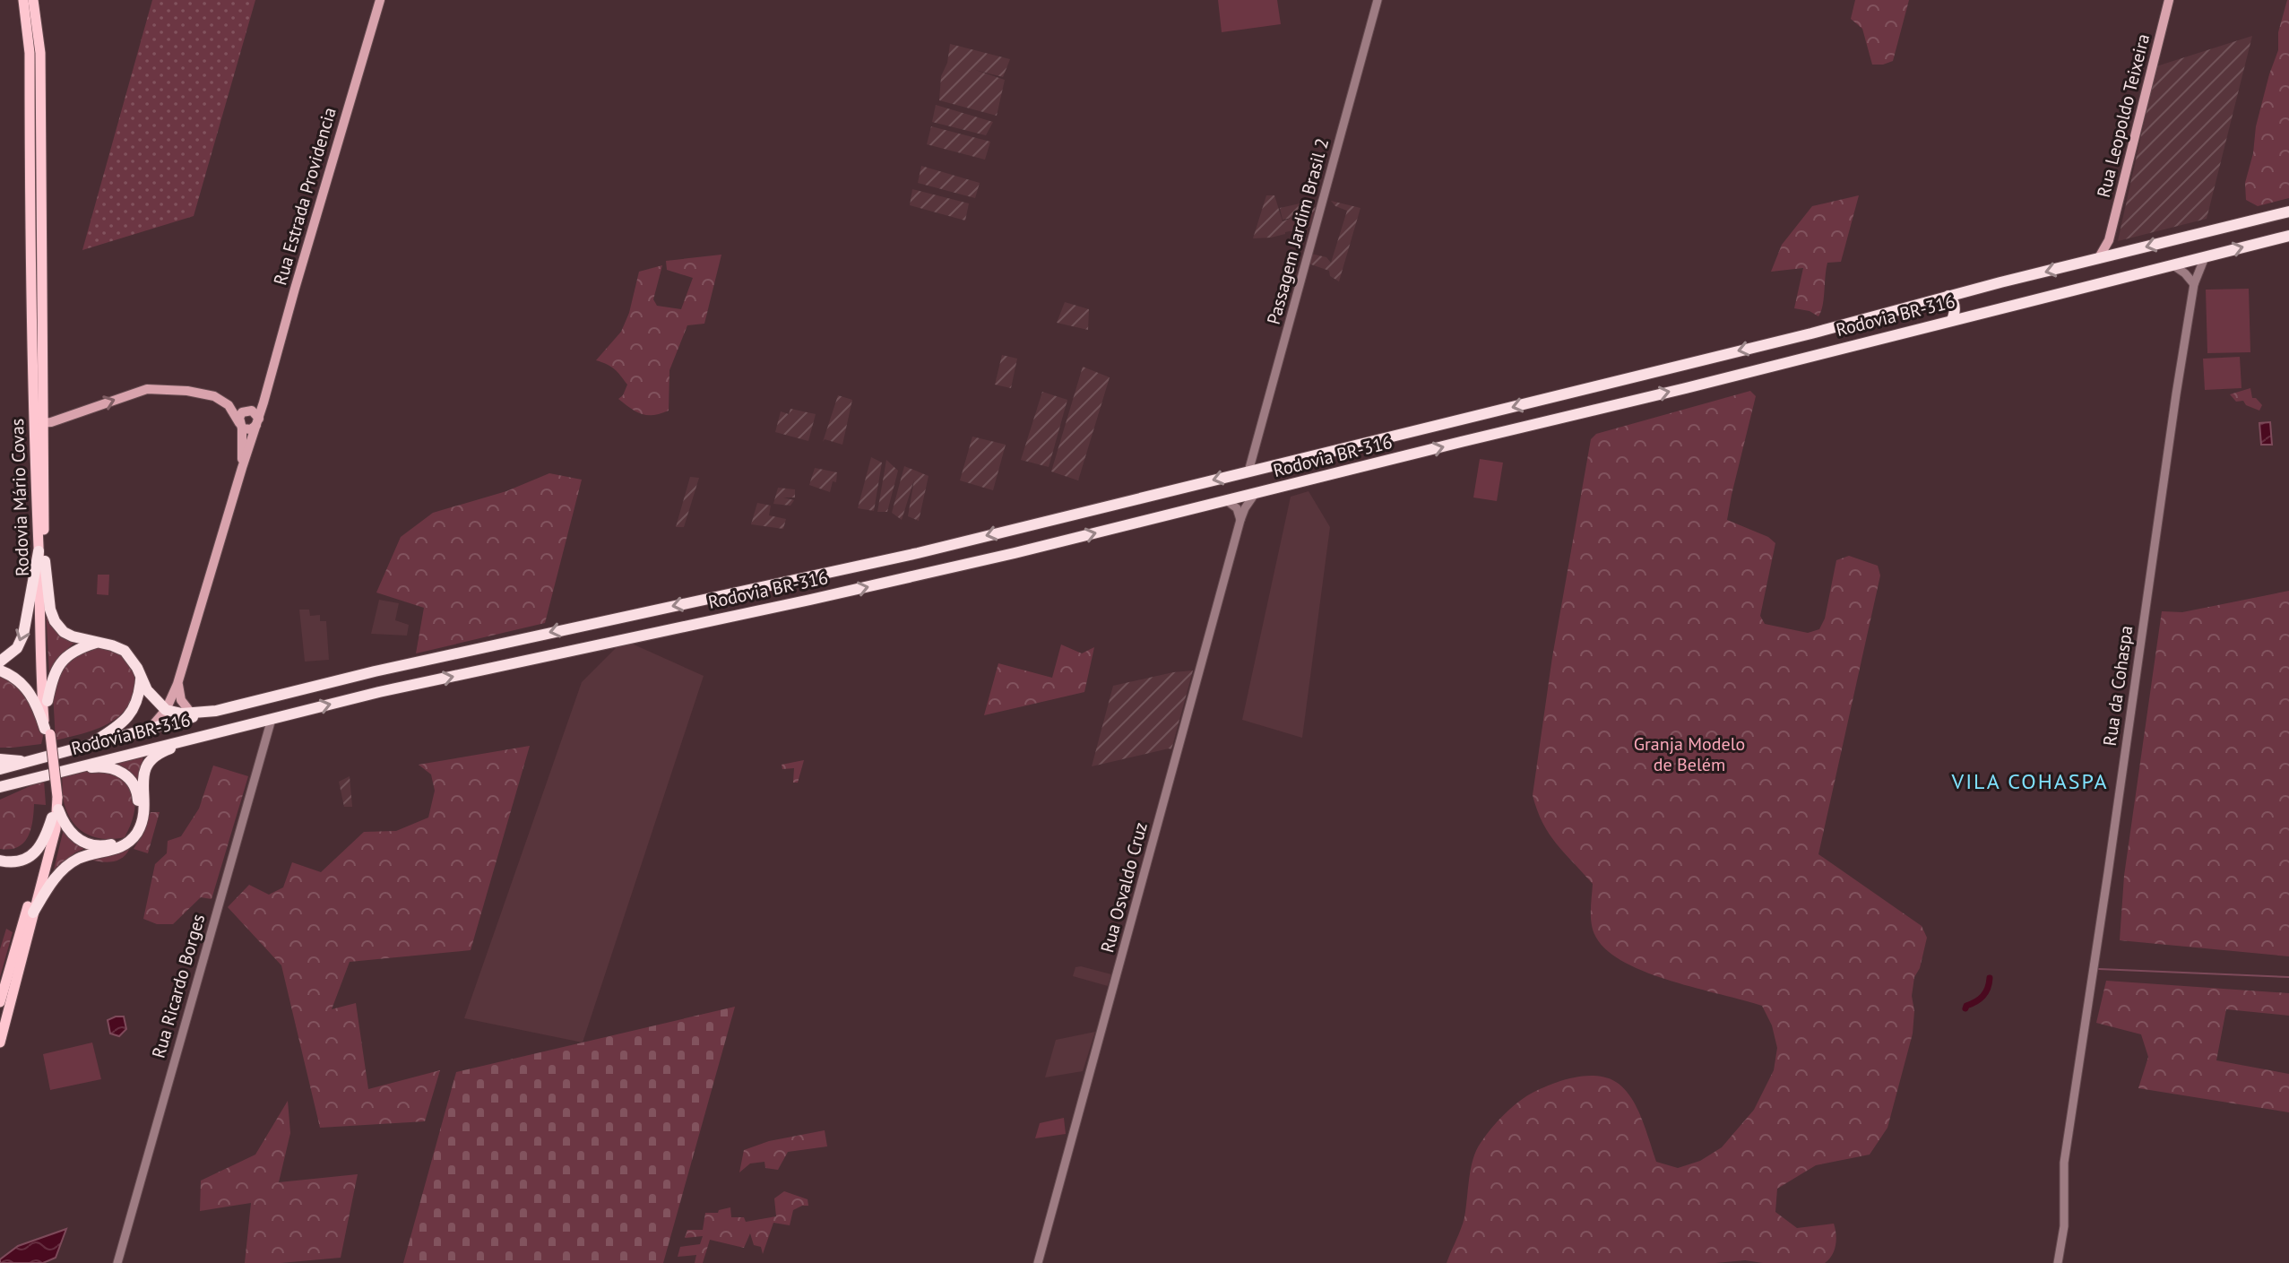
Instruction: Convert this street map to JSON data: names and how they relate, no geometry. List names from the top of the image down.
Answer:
{
  "streets": {
    "highway": ["Rodovia BR-316"],
    "main road": ["Rua Leopoldo Teixeira", "Rua Estrada Providencia", "Rodovia Mário Covas"],
    "street": [
      "Passagem Jardim Brasil 2",
      "Rua da Cohaspa",
      "Rua Osvaldo Cruz",
      "Rua Ricardo Borges"
    ]
  },
  "crossings": [
    ["Rua Leopoldo Teixeira", "Rodovia BR-316"],
    ["Rua Estrada Providencia", "Rodovia BR-316"],
    ["Passagem Jardim Brasil 2", "Rodovia BR-316"],
    ["Rodovia BR-316", "Rua da Cohaspa"],
    ["Rodovia BR-316", "Rua Osvaldo Cruz"],
    ["Rodovia BR-316", "Rua Ricardo Borges"]
  ],
  "districts": ["VILA COHASPA"],
  "parks": ["Granja Modelo de Belém"]
}
